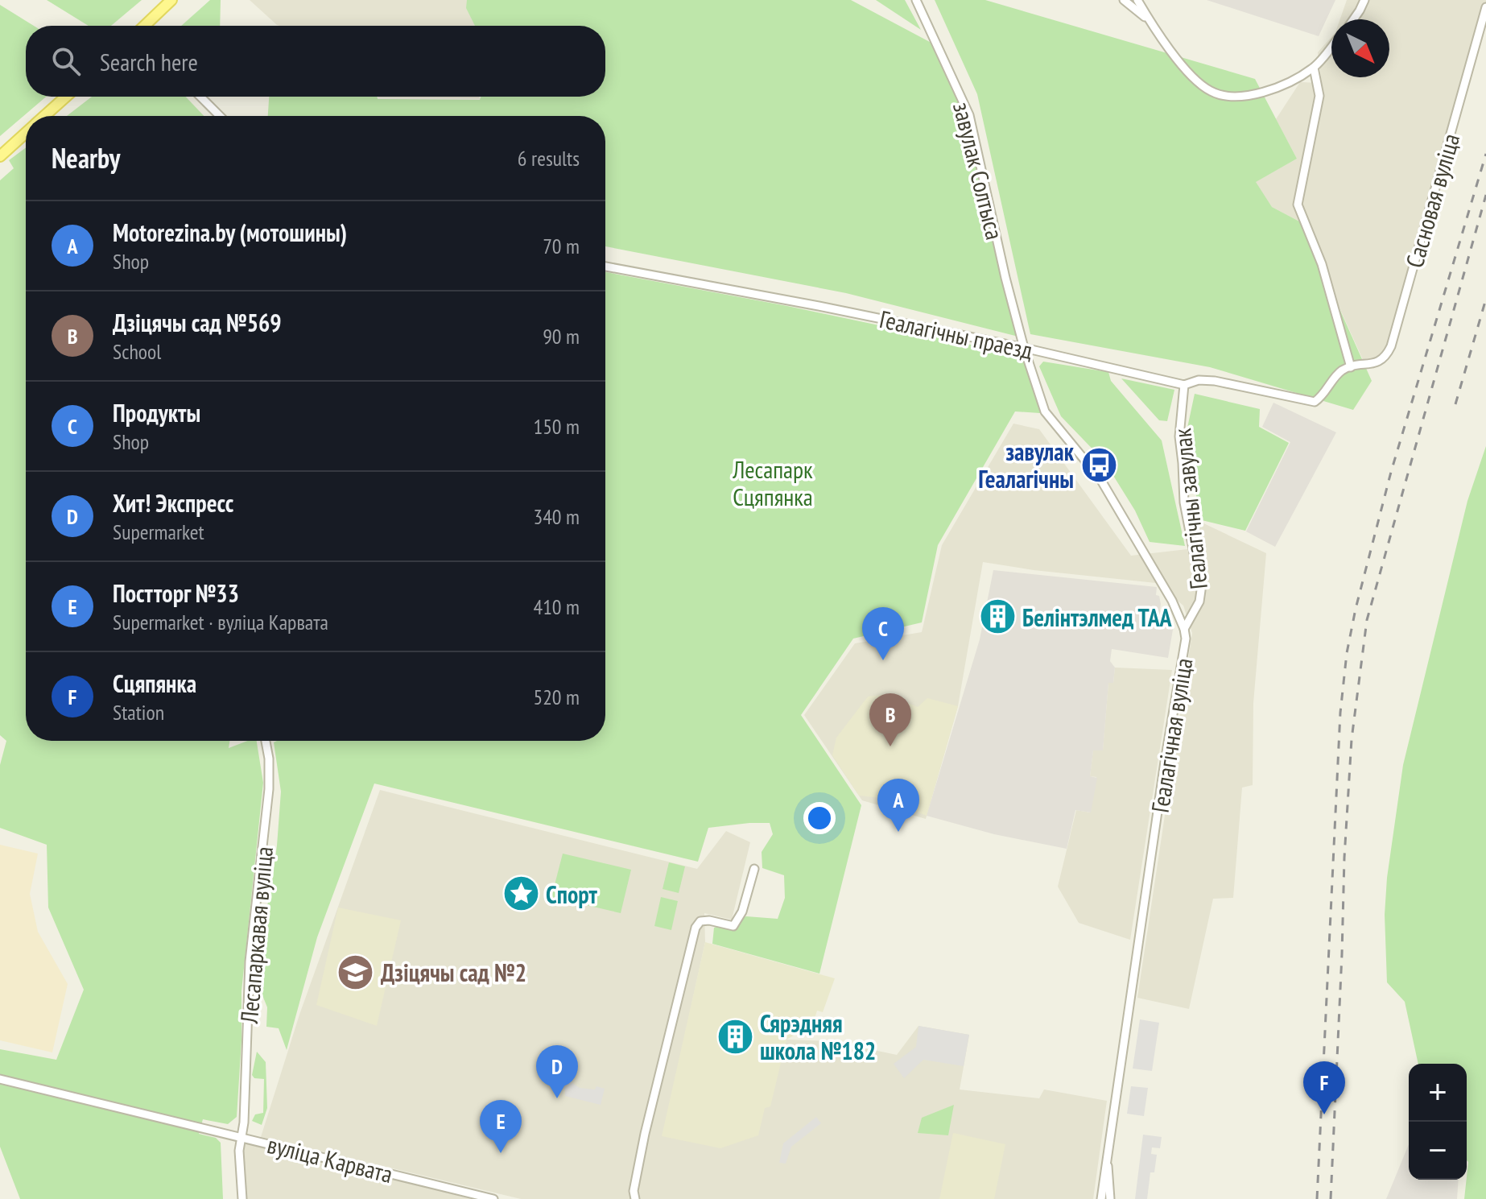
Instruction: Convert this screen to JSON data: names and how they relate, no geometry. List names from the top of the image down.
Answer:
{
  "streets": {
    "street": [
      "завулак Солтыса",
      "Сасновая вуліца",
      "Геалагічны праезд",
      "Геалагічны завулак",
      "Геалагічная вуліца",
      "Лесапаркавая вуліца",
      "вуліца Карвата"
    ]
  },
  "crossings": [
    ["завулак Солтыса", "Геалагічны праезд"],
    ["завулак Солтыса", "Геалагічная вуліца"],
    ["Сасновая вуліца", "Геалагічны праезд"],
    ["Геалагічны праезд", "Геалагічны завулак"],
    ["Геалагічны праезд", "Геалагічная вуліца"],
    ["Геалагічны завулак", "Геалагічная вуліца"],
    ["Лесапаркавая вуліца", "вуліца Карвата"]
  ],
  "parks": ["Лесапарк Сцяпянка"],
  "places": {
    "bus stop": ["завулак Геалагічны"],
    "building": ["Белінтэлмед ТАА", "Сярэдняя школа №182"],
    "place": ["Спорт"],
    "school or university": ["Дзіцячы сад №2"]
  },
  "north": "bottom right",
  "page": {
    "search": "Search here",
    "heading": ["Nearby", "6 results"],
    "list": [
      {
        "mark": "A",
        "name": "Motorezina.by (мотошины)",
        "note": "Shop",
        "value": "70 m"
      },
      {
        "mark": "B",
        "name": "Дзіцячы сад №569",
        "note": "School",
        "value": "90 m"
      },
      {
        "mark": "C",
        "name": "Продукты",
        "note": "Shop",
        "value": "150 m"
      },
      {
        "mark": "D",
        "name": "Хит! Экспресс",
        "note": "Supermarket",
        "value": "340 m"
      },
      {
        "mark": "E",
        "name": "Постторг №33",
        "note": "Supermarket · вуліца Карвата",
        "value": "410 m"
      },
      {
        "mark": "F",
        "name": "Сцяпянка",
        "note": "Station",
        "value": "520 m"
      }
    ],
    "pins": [
      "C",
      "B",
      "A",
      "D",
      "F",
      "E"
    ],
    "map_buttons": ["+", "−"]
  }
}
